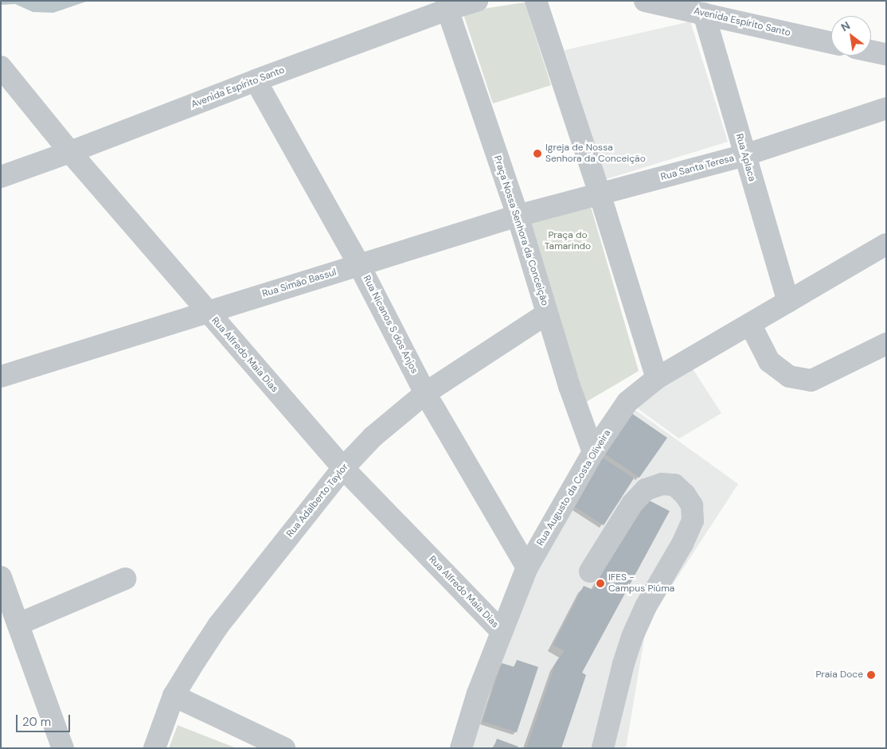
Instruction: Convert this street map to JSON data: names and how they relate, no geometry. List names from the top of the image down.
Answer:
{
  "streets": {
    "street": [
      "Avenida Espírito Santo",
      "Rua Aplaca",
      "Rua Santa Teresa",
      "Praça Nossa Senhora da Conceição",
      "Rua Simão Bassul",
      "Rua Nicanos S dos Anjos",
      "Rua Alfredo Maia Dias",
      "Rua Augusto da Costa Oliveira",
      "Rua Adalberto Taylor"
    ]
  },
  "crossings": [
    ["Avenida Espírito Santo", "Rua Aplaca"],
    ["Avenida Espírito Santo", "Praça Nossa Senhora da Conceição"],
    ["Avenida Espírito Santo", "Rua Nicanos S dos Anjos"],
    ["Avenida Espírito Santo", "Rua Alfredo Maia Dias"],
    ["Rua Aplaca", "Rua Santa Teresa"],
    ["Rua Aplaca", "Rua Augusto da Costa Oliveira"],
    ["Rua Santa Teresa", "Rua Simão Bassul"],
    ["Praça Nossa Senhora da Conceição", "Rua Simão Bassul"],
    ["Praça Nossa Senhora da Conceição", "Rua Augusto da Costa Oliveira"],
    ["Praça Nossa Senhora da Conceição", "Rua Adalberto Taylor"],
    ["Rua Simão Bassul", "Rua Nicanos S dos Anjos"],
    ["Rua Simão Bassul", "Rua Alfredo Maia Dias"],
    ["Rua Nicanos S dos Anjos", "Rua Augusto da Costa Oliveira"],
    ["Rua Nicanos S dos Anjos", "Rua Adalberto Taylor"],
    ["Rua Alfredo Maia Dias", "Rua Augusto da Costa Oliveira"],
    ["Rua Alfredo Maia Dias", "Rua Adalberto Taylor"]
  ],
  "parks": ["Praça do Tamarindo"],
  "places": ["Igreja de Nossa Senhora da Conceição", "IFES - Campus Piúma", "Praia Doce"],
  "scale_bar": "20 m",
  "north": "top left"
}
